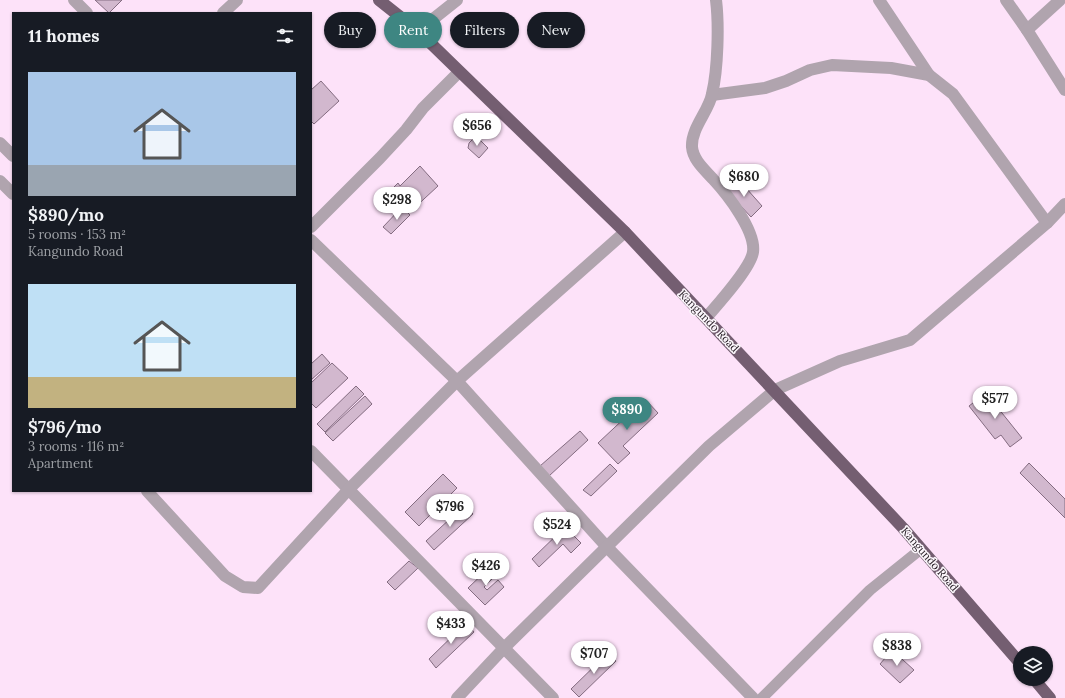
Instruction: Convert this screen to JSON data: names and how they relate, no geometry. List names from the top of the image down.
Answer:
{
  "streets": {
    "highway": ["Kangundo Road"]
  },
  "page": {
    "chip": [
      "Buy",
      "Rent",
      "Filters",
      "New"
    ],
    "heading": "11 homes",
    "list": [
      {
        "name": "$890/mo",
        "note": "5 rooms · 153 m² · Kangundo Road"
      },
      {
        "name": "$796/mo",
        "note": "3 rooms · 116 m² · Apartment"
      }
    ],
    "price": [
      "$656",
      "$680",
      "$298",
      "$577",
      "$890",
      "$796",
      "$524",
      "$426",
      "$433",
      "$838",
      "$707"
    ]
  }
}
